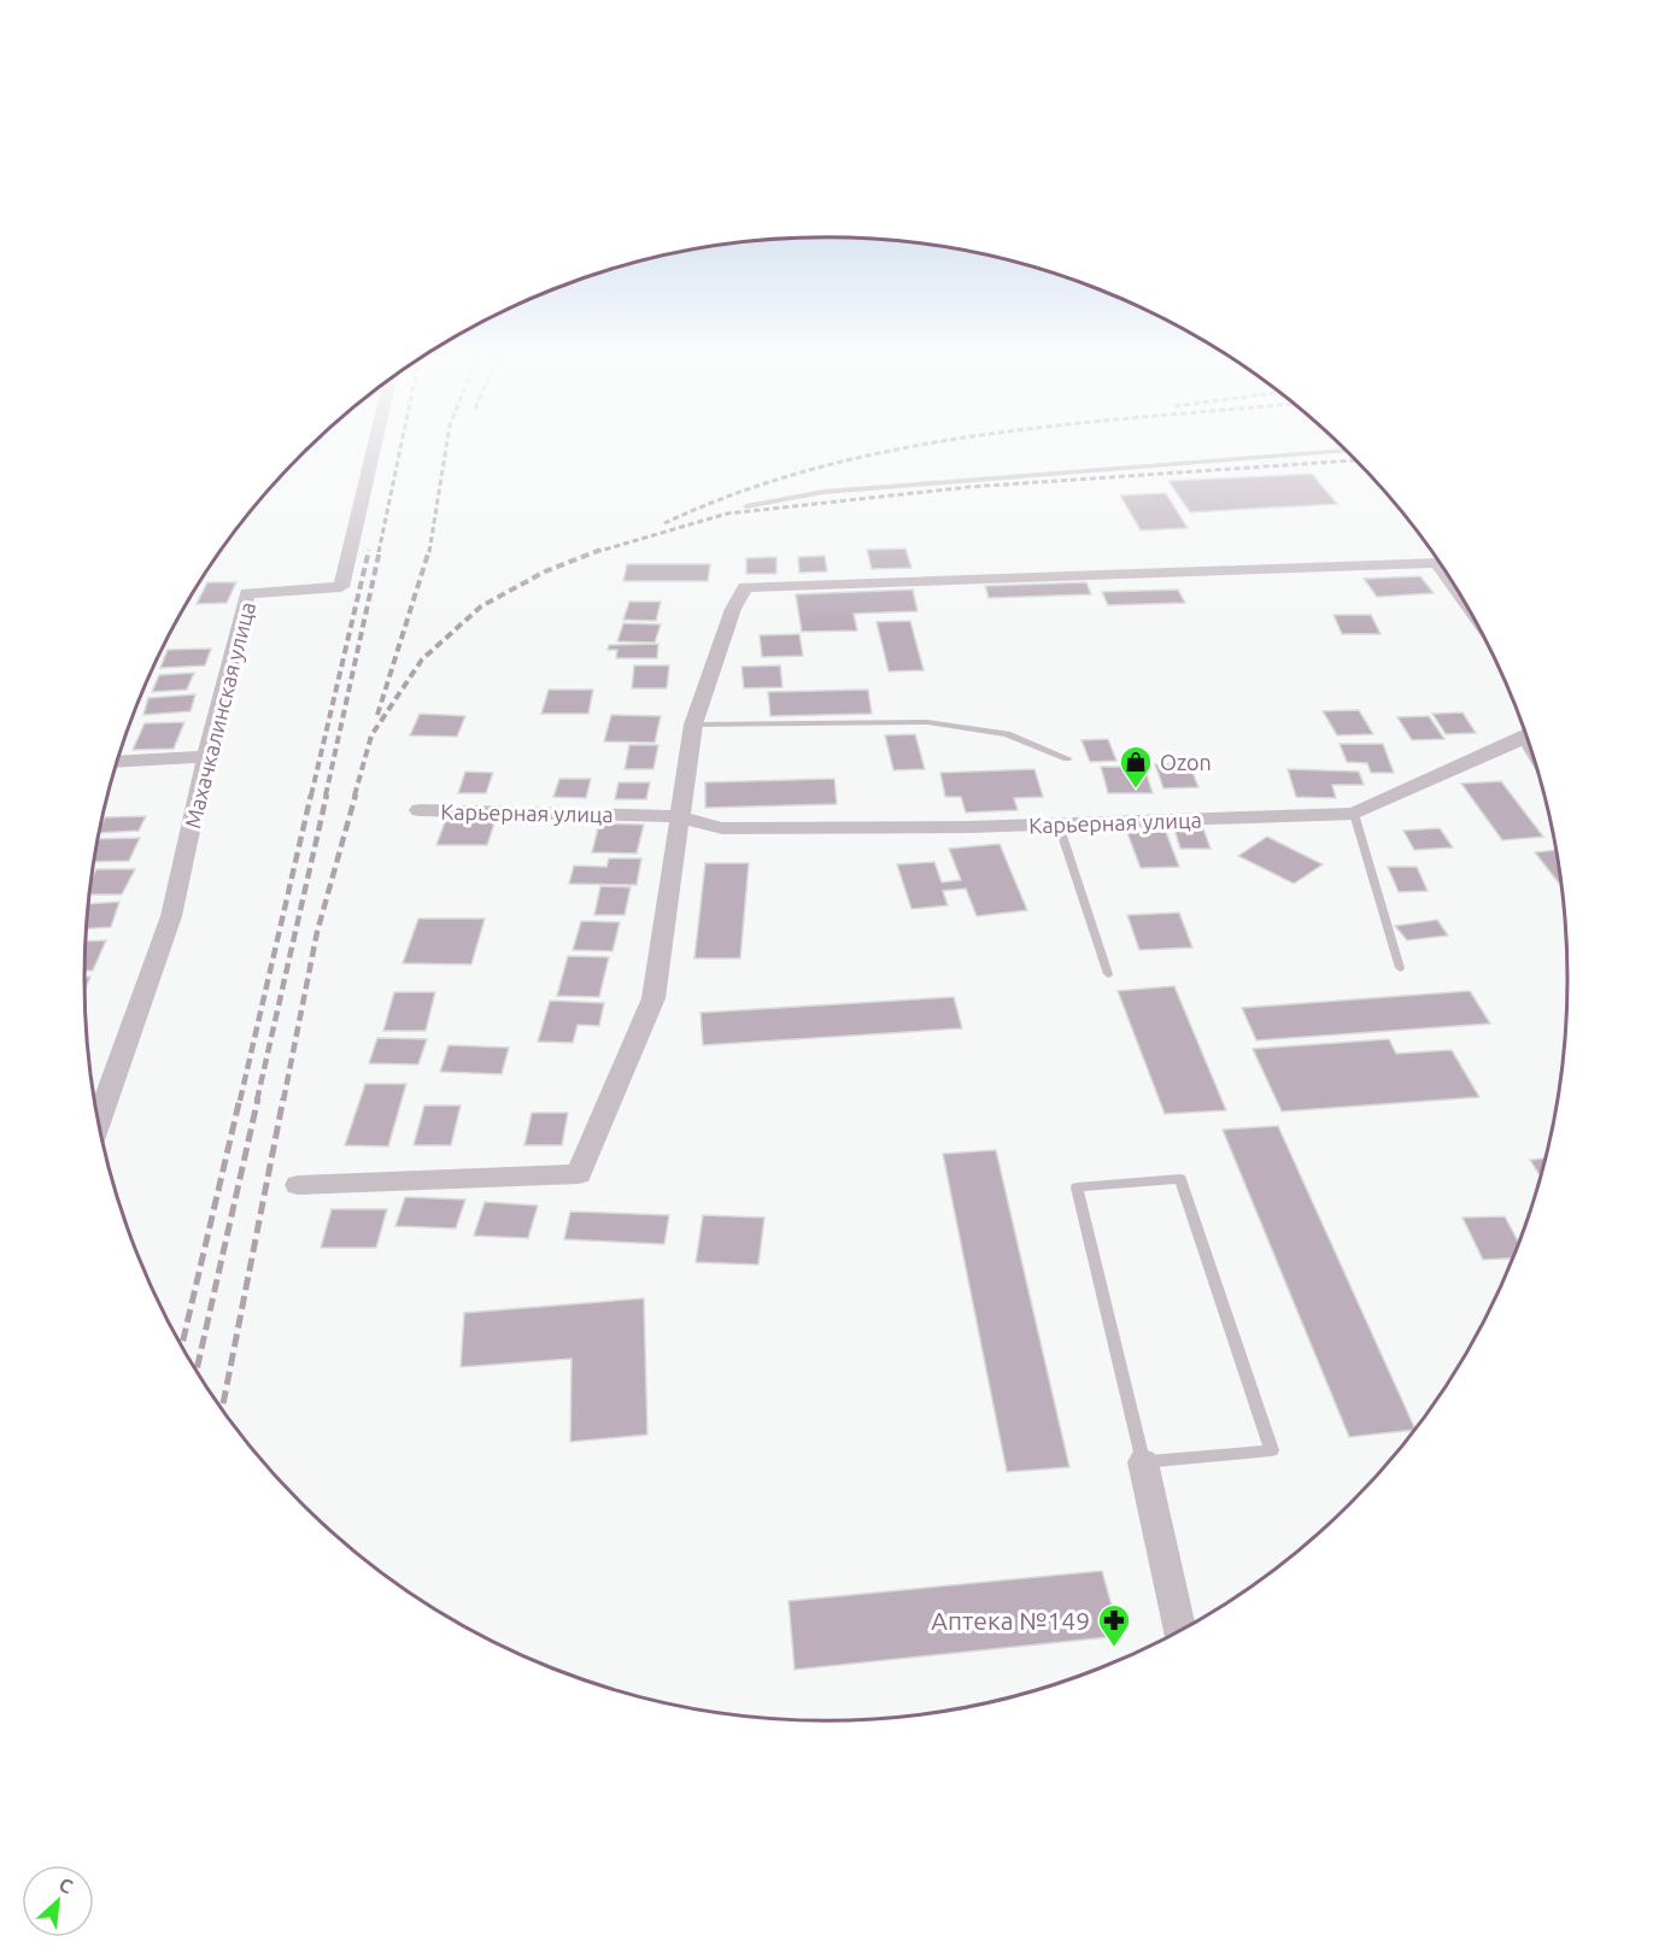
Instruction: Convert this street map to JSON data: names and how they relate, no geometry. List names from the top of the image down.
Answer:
{
  "streets": {
    "street": ["Махачкалинская улица", "Карьерная улица"]
  },
  "places": {
    "shop": ["Ozon"],
    "pharmacy": ["Аптека №149"]
  },
  "north": "top right"
}
